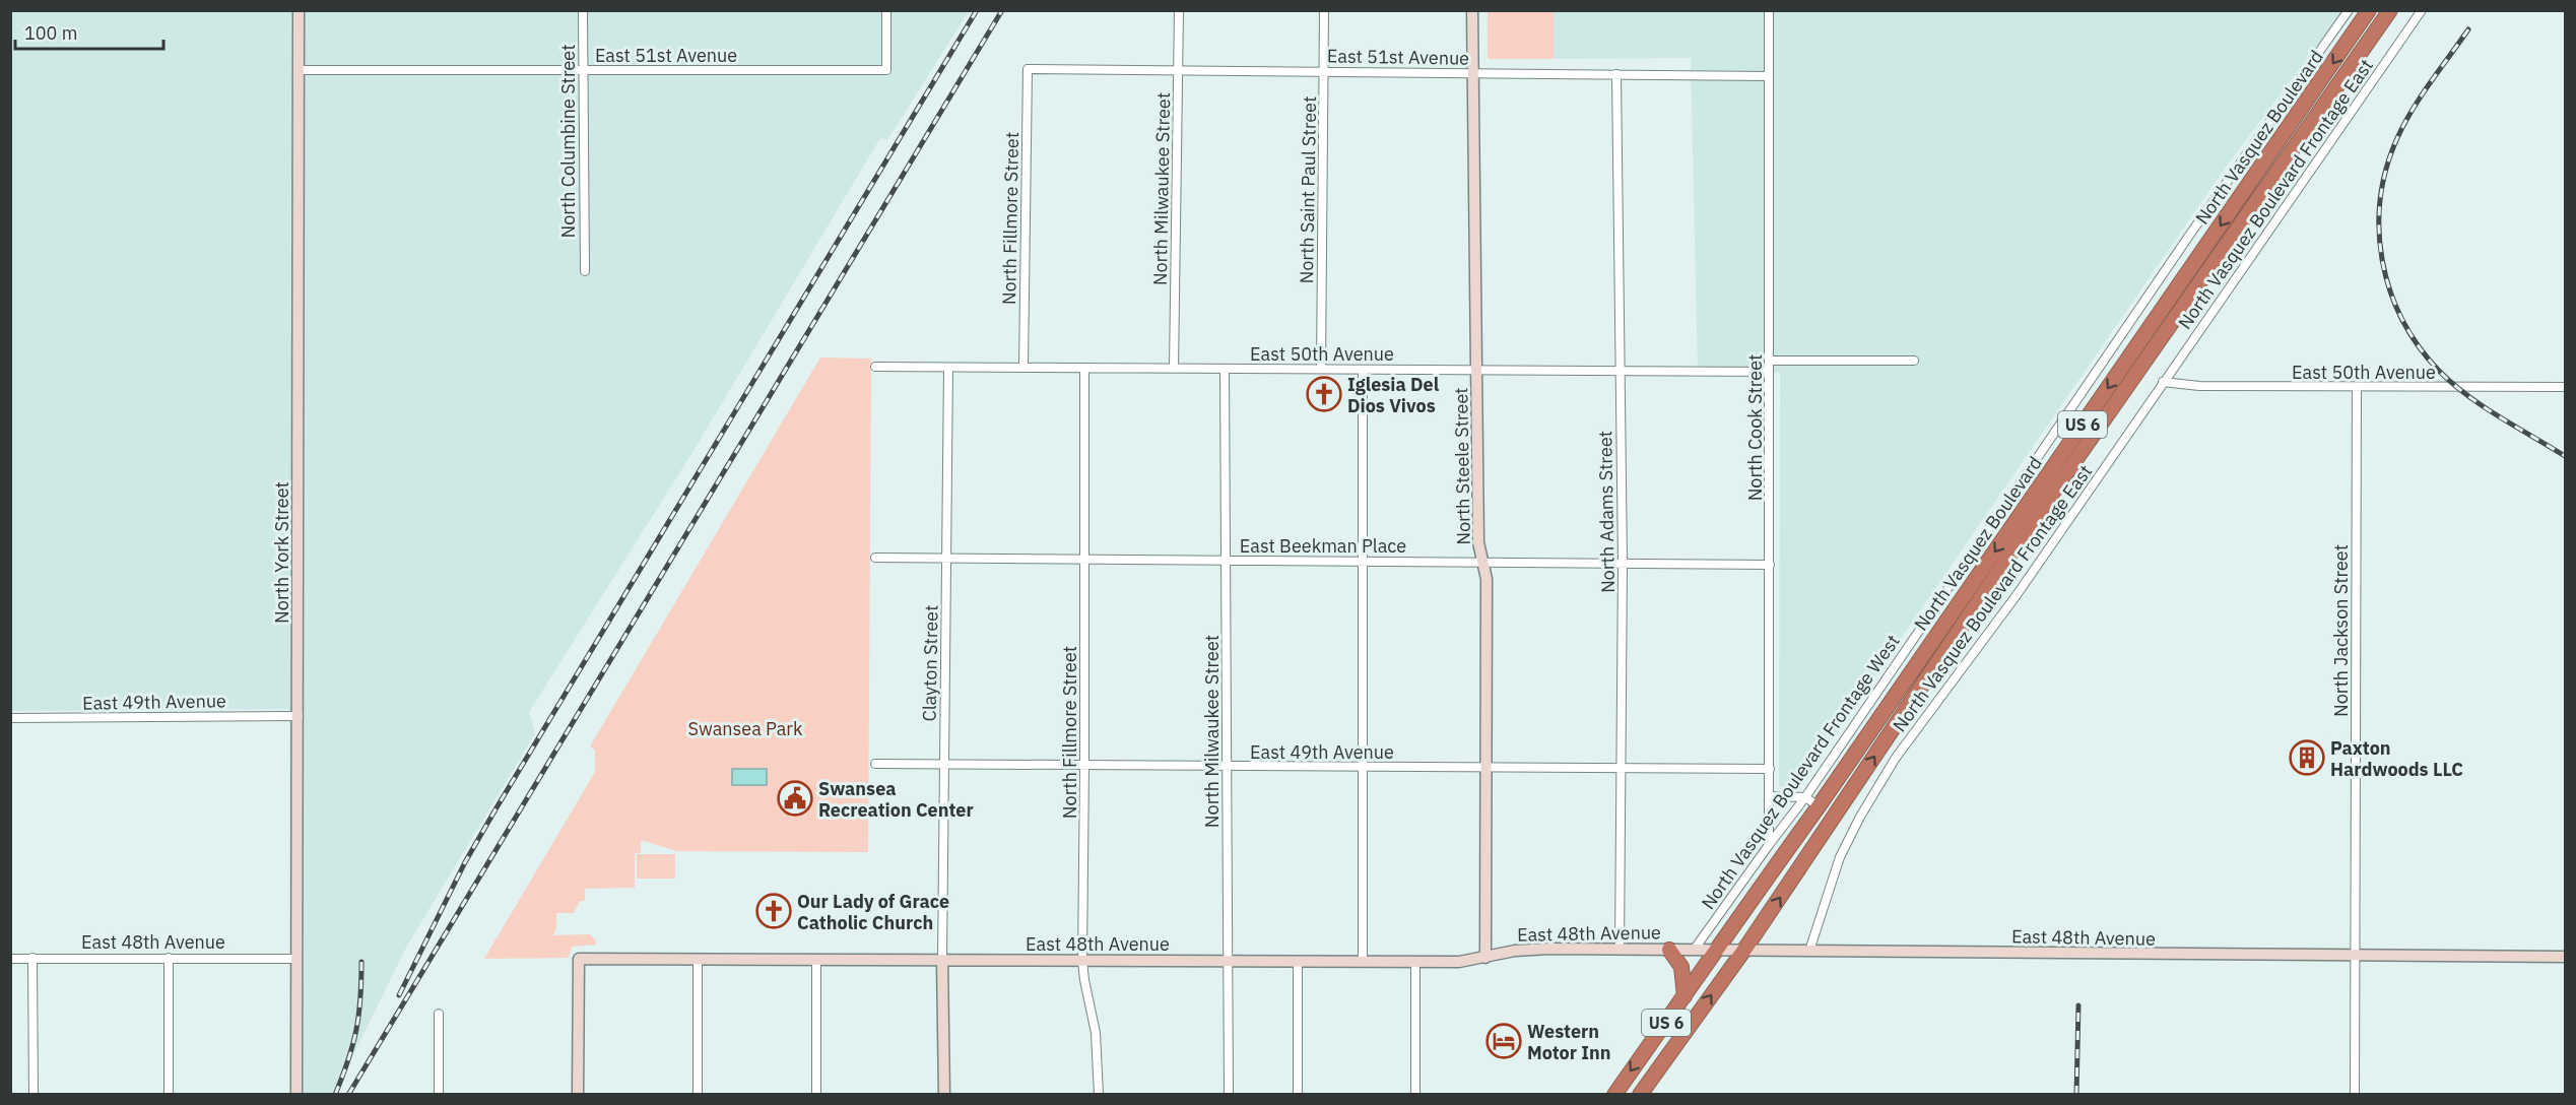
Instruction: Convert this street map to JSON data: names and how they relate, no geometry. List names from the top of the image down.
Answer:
{
  "streets": {
    "highway": ["North Vasquez Boulevard", "US 6"],
    "street": [
      "East 51st Avenue",
      "North Columbine Street",
      "North Milwaukee Street",
      "North Saint Paul Street",
      "North Vasquez Boulevard Frontage East",
      "North Fillmore Street",
      "East 50th Avenue",
      "North Cook Street",
      "North Steele Street",
      "North Adams Street",
      "East Beekman Place",
      "North York Street",
      "North Jackson Street",
      "Clayton Street",
      "East 49th Avenue",
      "North Vasquez Boulevard Frontage West",
      "East 48th Avenue"
    ]
  },
  "crossings": [
    ["East 51st Avenue", "North Columbine Street"],
    ["East 51st Avenue", "North Milwaukee Street"],
    ["East 51st Avenue", "North Saint Paul Street"],
    ["East 51st Avenue", "North Fillmore Street"],
    ["East 51st Avenue", "North Cook Street"],
    ["East 51st Avenue", "North Steele Street"],
    ["East 51st Avenue", "North Adams Street"],
    ["East 51st Avenue", "North York Street"],
    ["North Vasquez Boulevard", "East 48th Avenue"],
    ["North Milwaukee Street", "East 50th Avenue"],
    ["North Milwaukee Street", "East Beekman Place"],
    ["North Milwaukee Street", "East 49th Avenue"],
    ["North Milwaukee Street", "East 48th Avenue"],
    ["North Saint Paul Street", "East 50th Avenue"],
    ["North Vasquez Boulevard Frontage East", "East 50th Avenue"],
    ["North Vasquez Boulevard Frontage East", "East 48th Avenue"],
    ["North Fillmore Street", "East 50th Avenue"],
    ["North Fillmore Street", "East Beekman Place"],
    ["North Fillmore Street", "East 49th Avenue"],
    ["North Fillmore Street", "East 48th Avenue"],
    ["East 50th Avenue", "North Cook Street"],
    ["East 50th Avenue", "North Steele Street"],
    ["East 50th Avenue", "North Adams Street"],
    ["East 50th Avenue", "North Jackson Street"],
    ["East 50th Avenue", "Clayton Street"],
    ["North Cook Street", "East Beekman Place"],
    ["North Cook Street", "East 49th Avenue"],
    ["North Cook Street", "North Vasquez Boulevard Frontage West"],
    ["North Steele Street", "East Beekman Place"],
    ["North Steele Street", "East 49th Avenue"],
    ["North Steele Street", "East 48th Avenue"],
    ["North Adams Street", "East Beekman Place"],
    ["North Adams Street", "East 49th Avenue"],
    ["North Adams Street", "East 48th Avenue"],
    ["East Beekman Place", "Clayton Street"],
    ["North York Street", "East 49th Avenue"],
    ["North York Street", "East 48th Avenue"],
    ["North Jackson Street", "East 48th Avenue"],
    ["Clayton Street", "East 49th Avenue"],
    ["Clayton Street", "East 48th Avenue"],
    ["North Vasquez Boulevard Frontage West", "East 48th Avenue"]
  ],
  "parks": ["Swansea Park"],
  "places": {
    "church": ["Iglesia Del Dios Vivos", "Our Lady of Grace Catholic Church"],
    "building": ["Paxton Hardwoods LLC"],
    "public building": ["Swansea Recreation Center"],
    "hotel": ["Western Motor Inn"]
  },
  "scale_bar": "100 m"
}
